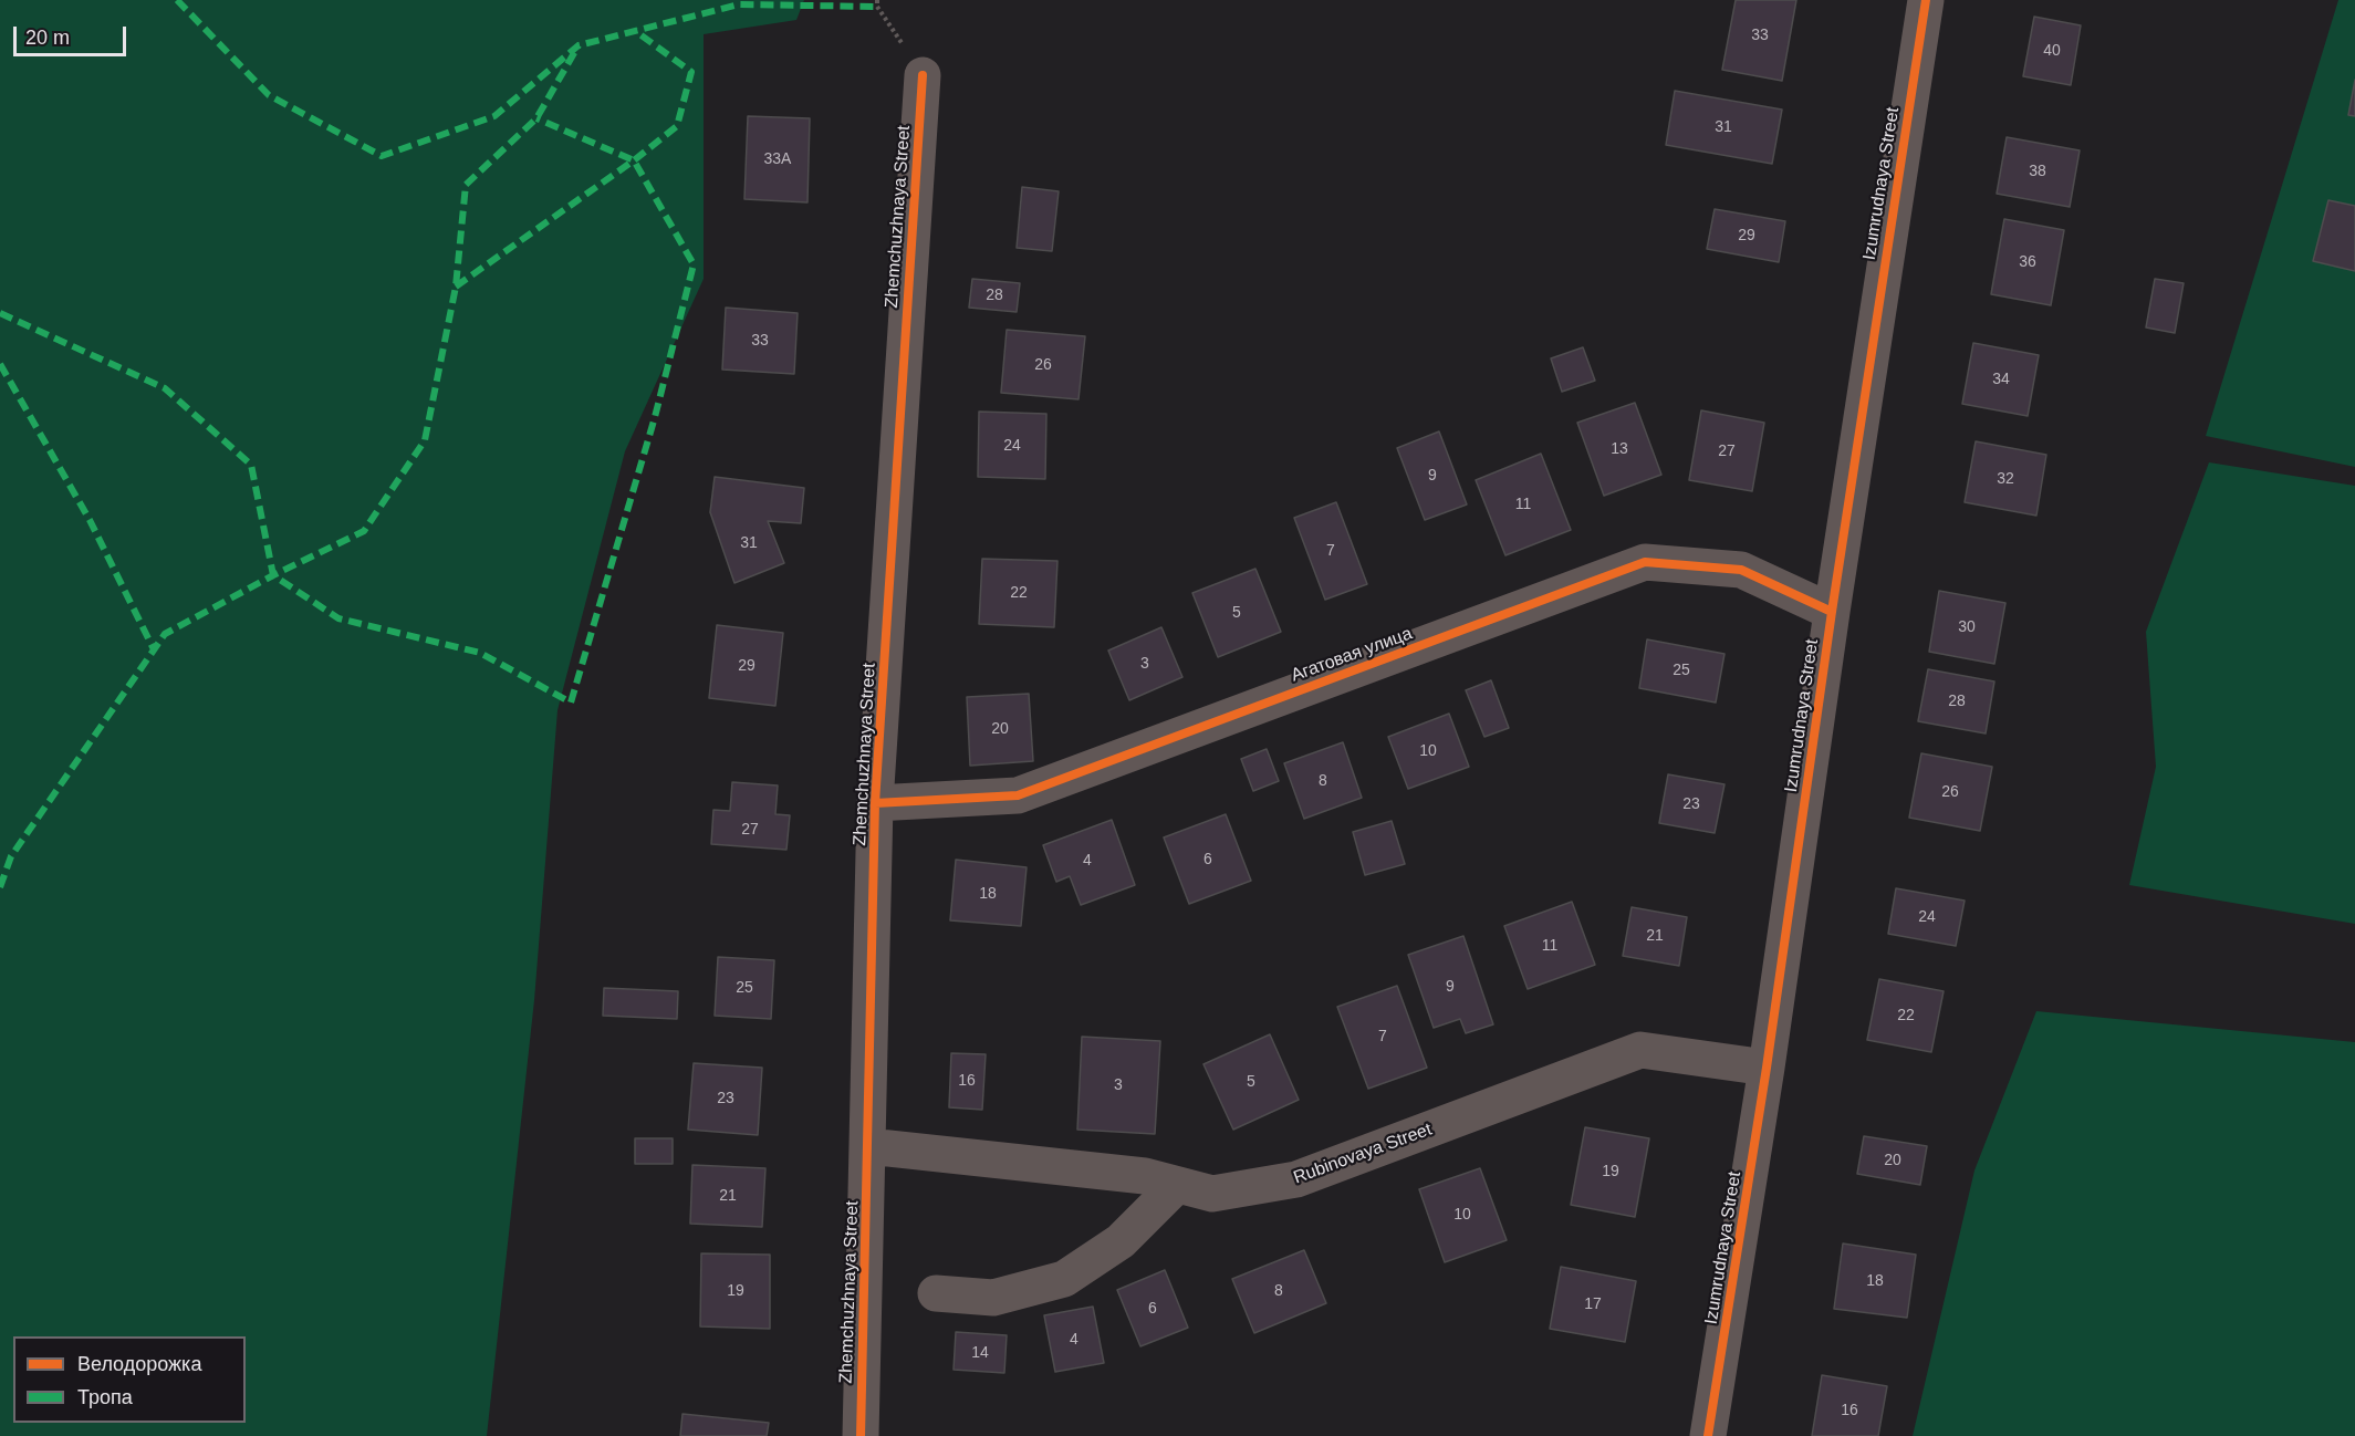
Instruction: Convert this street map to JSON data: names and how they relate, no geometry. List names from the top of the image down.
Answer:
{
  "streets": {
    "street": [
      "Izumrudnaya Street",
      "Zhemchuzhnaya Street",
      "Агатовая улица",
      "Rubinovaya Street"
    ]
  },
  "crossings": [
    ["Izumrudnaya Street", "Агатовая улица"],
    ["Izumrudnaya Street", "Rubinovaya Street"],
    ["Zhemchuzhnaya Street", "Агатовая улица"],
    ["Zhemchuzhnaya Street", "Rubinovaya Street"]
  ],
  "house_numbers": [
    "33",
    "40",
    "31",
    "33А",
    "38",
    "29",
    "36",
    "28",
    "33",
    "26",
    "34",
    "24",
    "13",
    "27",
    "9",
    "32",
    "11",
    "31",
    "7",
    "22",
    "5",
    "30",
    "3",
    "29",
    "25",
    "28",
    "20",
    "10",
    "8",
    "26",
    "23",
    "27",
    "6",
    "4",
    "18",
    "24",
    "21",
    "11",
    "9",
    "25",
    "22",
    "7",
    "16",
    "5",
    "3",
    "23",
    "20",
    "19",
    "21",
    "10",
    "18",
    "19",
    "8",
    "17",
    "6",
    "4",
    "14",
    "16"
  ],
  "legend": ["Велодорожка", "Тропа"],
  "scale_bar": "20 m"
}
